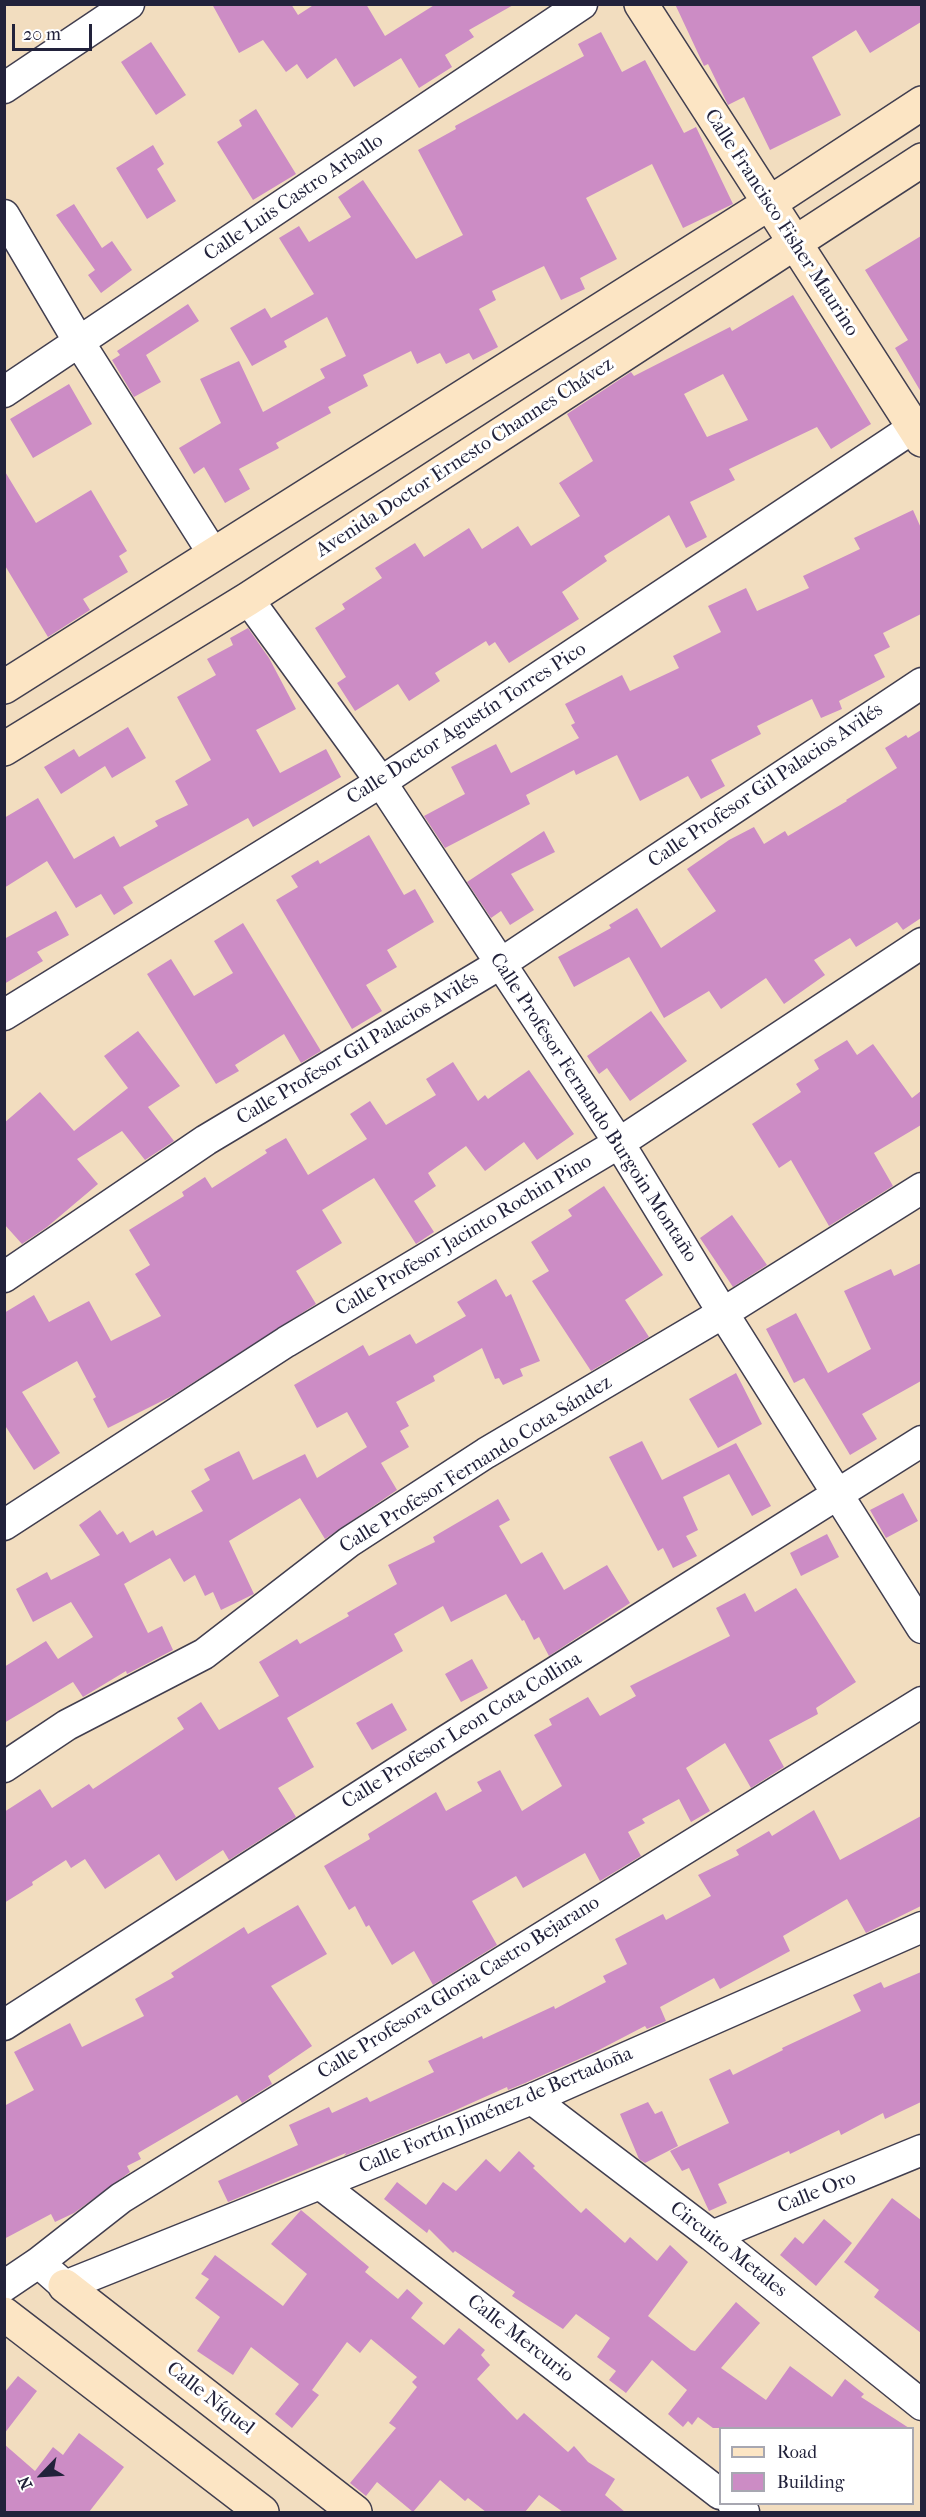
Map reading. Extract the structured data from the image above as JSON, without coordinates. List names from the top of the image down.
{
  "streets": {
    "street": [
      "Calle Luis Castro Arballo",
      "Calle Francisco Fisher Maurino",
      "Avenida Doctor Ernesto Channes Chávez",
      "Calle Doctor Agustín Torres Pico",
      "Calle Profesor Gil Palacios Avilés",
      "Calle Profesor Fernando Burgoin Montaño",
      "Calle Profesor Jacinto Rochin Pino",
      "Calle Profesor Fernando Cota Sández",
      "Calle Profesor Leon Cota Collina",
      "Calle Profesora Gloria Castro Bejarano",
      "Calle Fortín Jiménez de Bertadoña",
      "Calle Oro",
      "Circuito Metales",
      "Calle Mercurio",
      "Calle Níquel"
    ]
  },
  "crossings": [
    ["Calle Francisco Fisher Maurino", "Avenida Doctor Ernesto Channes Chávez"],
    ["Calle Francisco Fisher Maurino", "Calle Doctor Agustín Torres Pico"],
    ["Avenida Doctor Ernesto Channes Chávez", "Calle Profesor Fernando Burgoin Montaño"],
    ["Calle Doctor Agustín Torres Pico", "Calle Profesor Fernando Burgoin Montaño"],
    ["Calle Profesor Gil Palacios Avilés", "Calle Profesor Fernando Burgoin Montaño"],
    ["Calle Profesor Fernando Burgoin Montaño", "Calle Profesor Jacinto Rochin Pino"],
    ["Calle Profesor Fernando Burgoin Montaño", "Calle Profesor Fernando Cota Sández"],
    ["Calle Profesor Fernando Burgoin Montaño", "Calle Profesor Leon Cota Collina"],
    ["Calle Fortín Jiménez de Bertadoña", "Circuito Metales"],
    ["Calle Fortín Jiménez de Bertadoña", "Calle Mercurio"],
    ["Calle Fortín Jiménez de Bertadoña", "Calle Níquel"],
    ["Calle Oro", "Circuito Metales"]
  ],
  "legend": ["Road", "Building"],
  "scale_bar": "20 m",
  "north": "bottom left"
}
